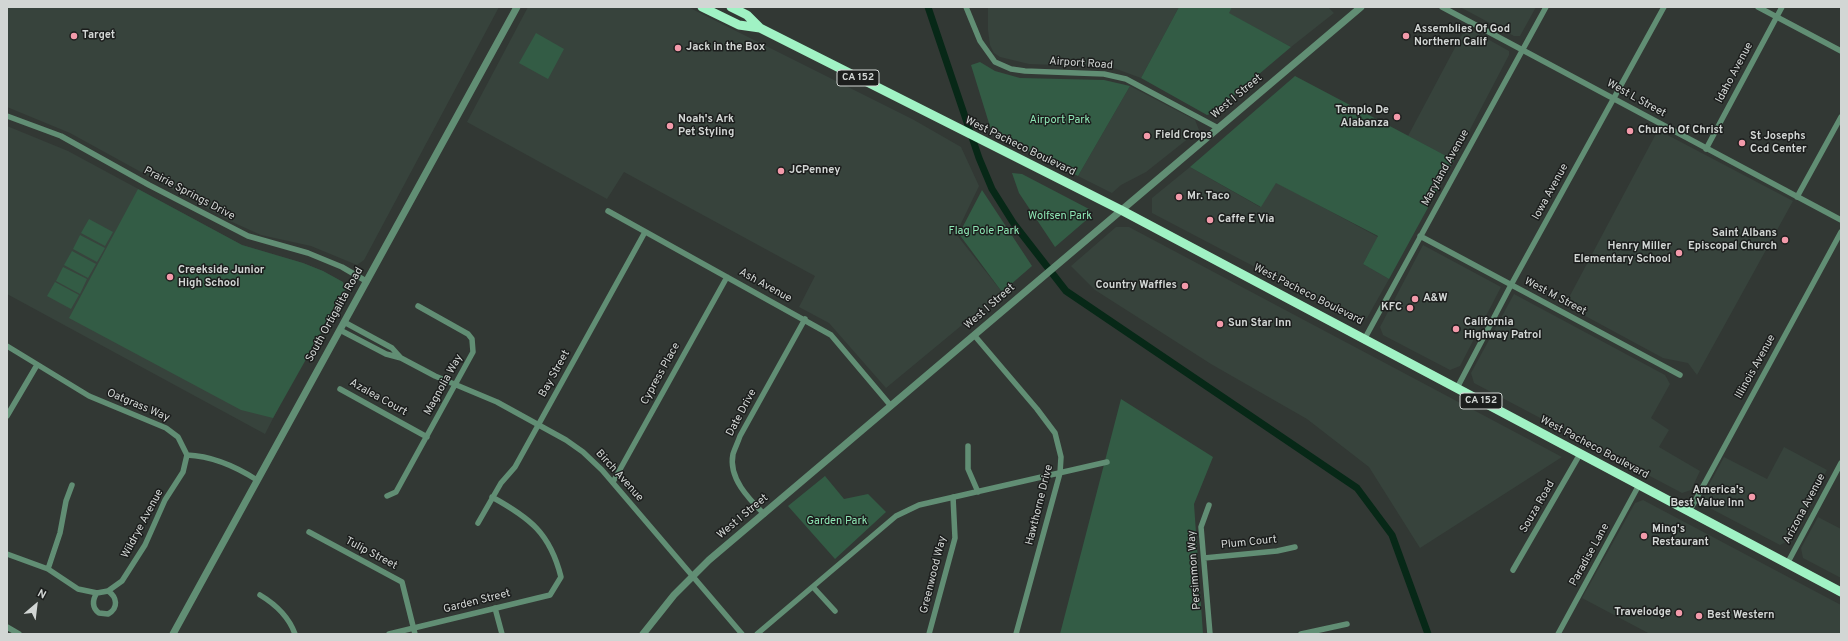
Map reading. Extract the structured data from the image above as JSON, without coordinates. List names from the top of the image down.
{
  "streets": {
    "highway": ["CA 152", "West Pacheco Boulevard"],
    "street": [
      "Airport Road",
      "Idaho Avenue",
      "West I Street",
      "West L Street",
      "Maryland Avenue",
      "Iowa Avenue",
      "Prairie Springs Drive",
      "Ash Avenue",
      "West M Street",
      "South Ortigalita Road",
      "Illinois Avenue",
      "Bay Street",
      "Cypress Place",
      "Magnolia Way",
      "Azalea Court",
      "Oatgrass Way",
      "Date Drive",
      "Birch Avenue",
      "Hawthorne Drive",
      "Souza Road",
      "Arizona Avenue",
      "Wildrye Avenue",
      "Plum Court",
      "Tulip Street",
      "Paradise Lane",
      "Persimmon Way",
      "Greenwood Way",
      "Garden Street"
    ]
  },
  "crossings": [
    ["Airport Road", "West I Street"],
    ["Idaho Avenue", "West L Street"],
    ["West I Street", "West Pacheco Boulevard"],
    ["West I Street", "Ash Avenue"],
    ["West I Street", "Date Drive"],
    ["West I Street", "Birch Avenue"],
    ["West I Street", "Hawthorne Drive"],
    ["West L Street", "Maryland Avenue"],
    ["West L Street", "Iowa Avenue"],
    ["West Pacheco Boulevard", "Maryland Avenue"],
    ["West Pacheco Boulevard", "Iowa Avenue"],
    ["West Pacheco Boulevard", "Illinois Avenue"],
    ["West Pacheco Boulevard", "Souza Road"],
    ["West Pacheco Boulevard", "Arizona Avenue"],
    ["West Pacheco Boulevard", "Paradise Lane"],
    ["Maryland Avenue", "West M Street"],
    ["Iowa Avenue", "West M Street"],
    ["Prairie Springs Drive", "South Ortigalita Road"],
    ["Ash Avenue", "Bay Street"],
    ["Ash Avenue", "Cypress Place"],
    ["Ash Avenue", "Date Drive"],
    ["South Ortigalita Road", "Birch Avenue"],
    ["Bay Street", "Birch Avenue"],
    ["Bay Street", "Garden Street"],
    ["Cypress Place", "Birch Avenue"],
    ["Magnolia Way", "Azalea Court"],
    ["Magnolia Way", "Birch Avenue"],
    ["Oatgrass Way", "Wildrye Avenue"],
    ["Plum Court", "Persimmon Way"],
    ["Tulip Street", "Garden Street"]
  ],
  "parks": [
    "Airport Park",
    "Wolfsen Park",
    "Flag Pole Park",
    "Garden Park"
  ],
  "places": [
    "Target",
    "Assemblies Of God Northern Calif",
    "Jack in the Box",
    "Templo De Alabanza",
    "Noah's Ark Pet Styling",
    "Church Of Christ",
    "Field Crops",
    "St Josephs Ccd Center",
    "JCPenney",
    "Mr. Taco",
    "Caffe E Via",
    "Saint Albans Episcopal Church",
    "Henry Miller Elementary School",
    "Creekside Junior High School",
    "Country Waffles",
    "A&W",
    "KFC",
    "Sun Star Inn",
    "California Highway Patrol",
    "America's Best Value Inn",
    "Ming's Restaurant",
    "Travelodge",
    "Best Western"
  ],
  "north": "top right"
}
